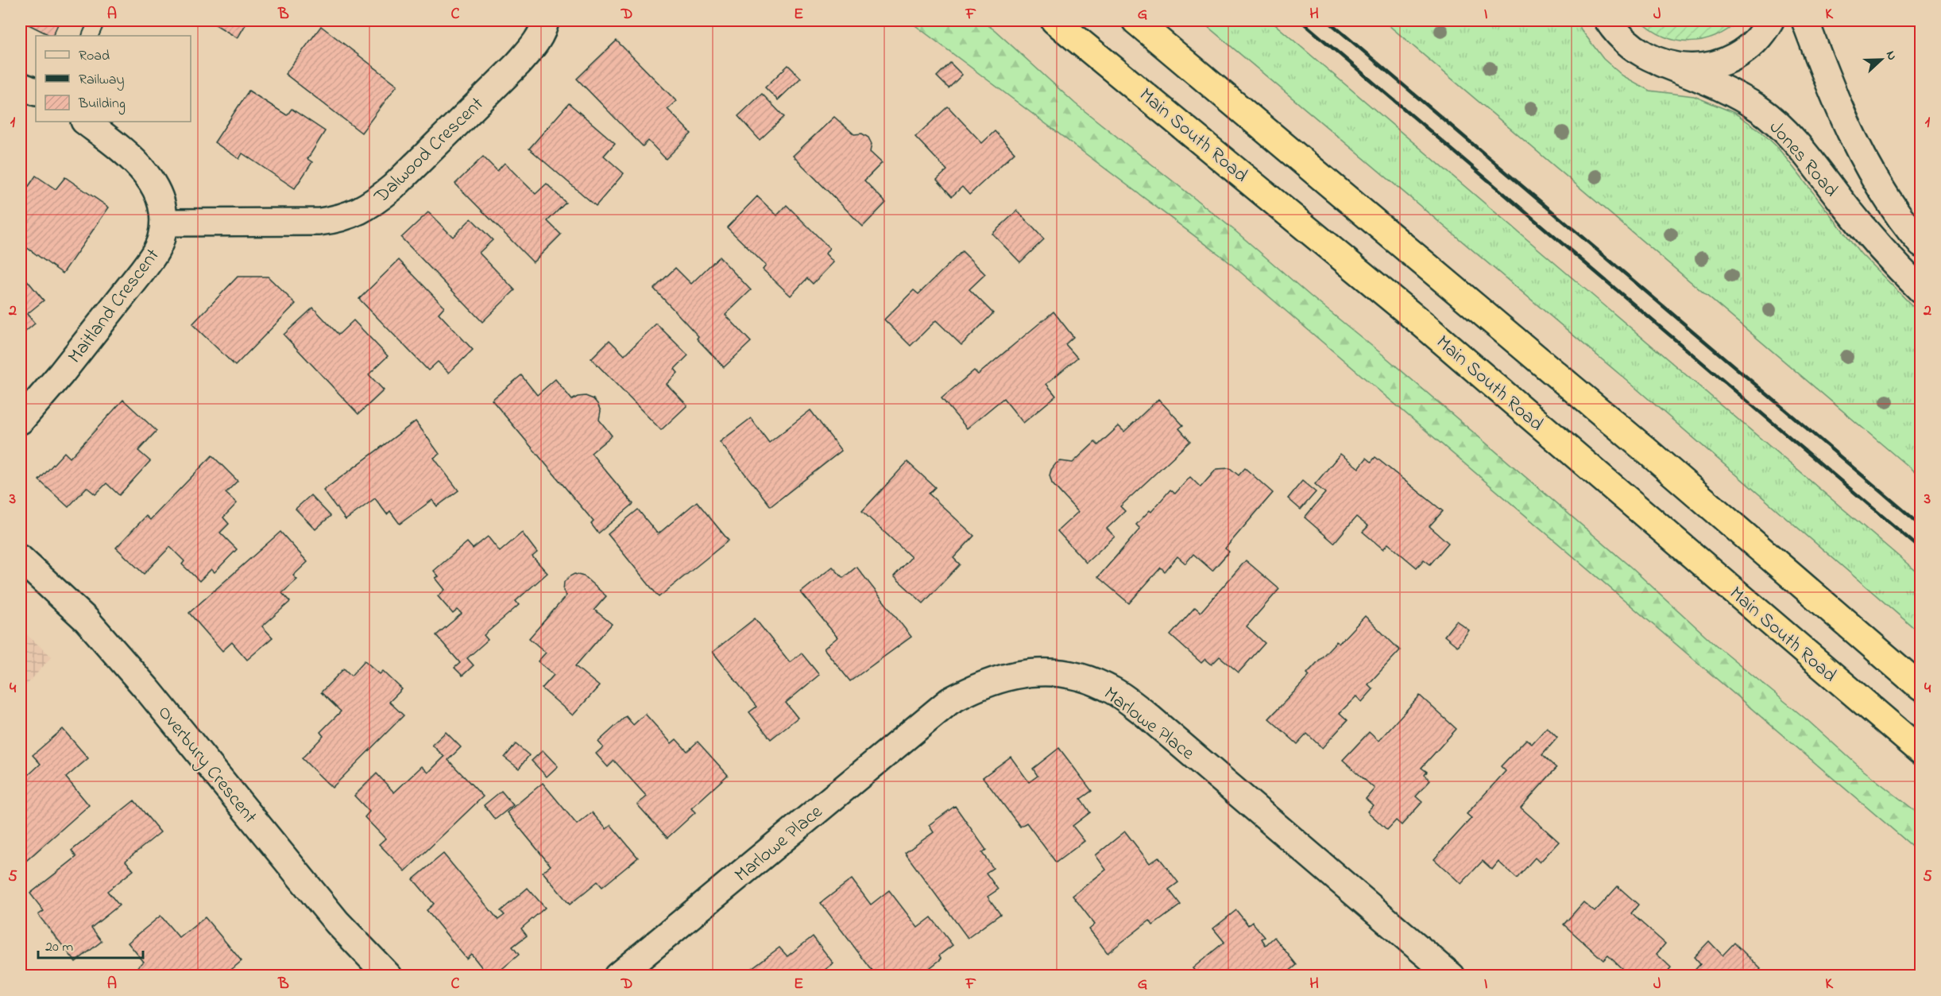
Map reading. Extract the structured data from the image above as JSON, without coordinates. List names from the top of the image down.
{
  "streets": {
    "highway": ["Main South Road"],
    "street": [
      "Dalwood Crescent",
      "Jones Road",
      "Maitland Crescent",
      "Marlowe Place",
      "Overbury Crescent"
    ]
  },
  "crossings": [
    ["Dalwood Crescent", "Maitland Crescent"]
  ],
  "legend": ["Road", "Railway", "Building"],
  "scale_bar": "20 m",
  "north": "right",
  "grid": {
    "columns": [
      "A",
      "B",
      "C",
      "D",
      "E",
      "F",
      "G",
      "H",
      "I",
      "J",
      "K"
    ],
    "rows": [
      "1",
      "2",
      "3",
      "4",
      "5"
    ]
  }
}
